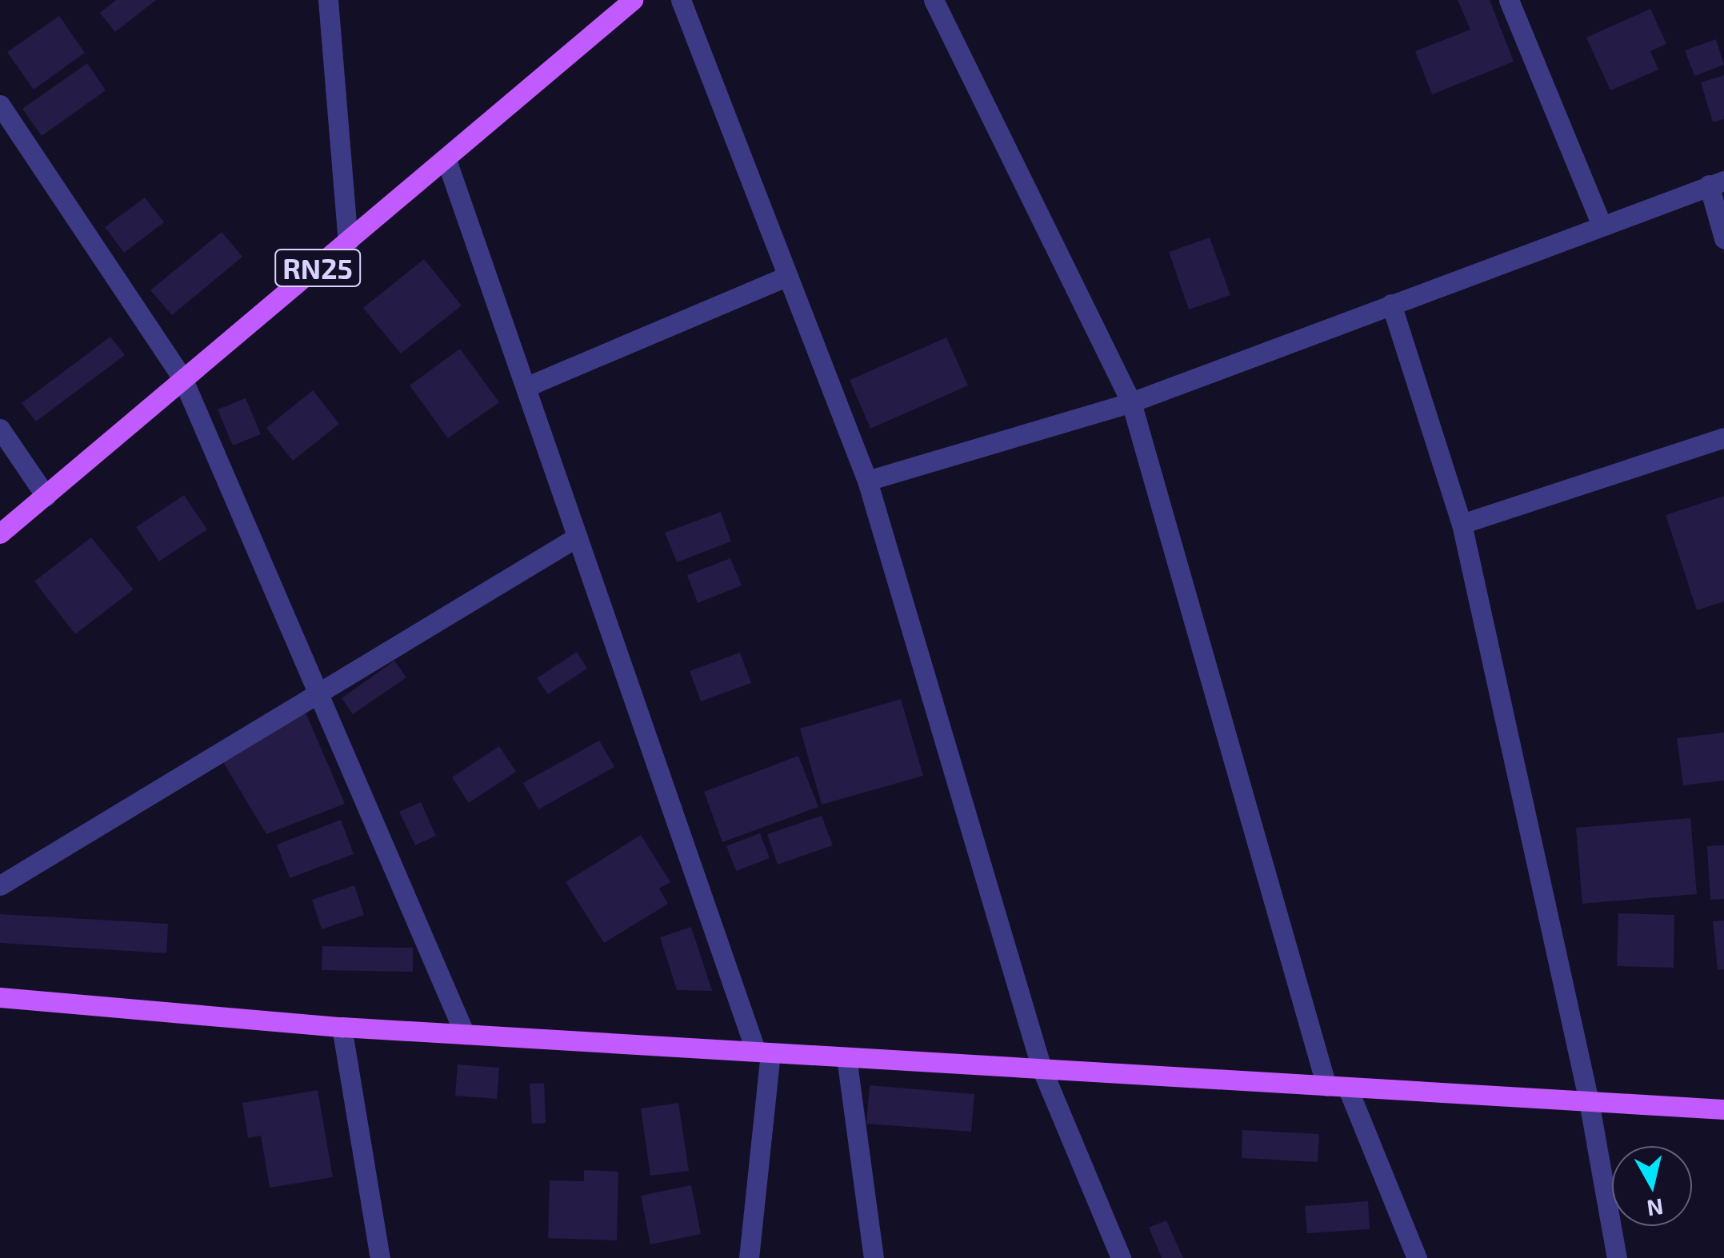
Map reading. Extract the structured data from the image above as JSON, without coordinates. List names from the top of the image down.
{
  "streets": {
    "main road": ["RN25"]
  },
  "north": "bottom"
}
